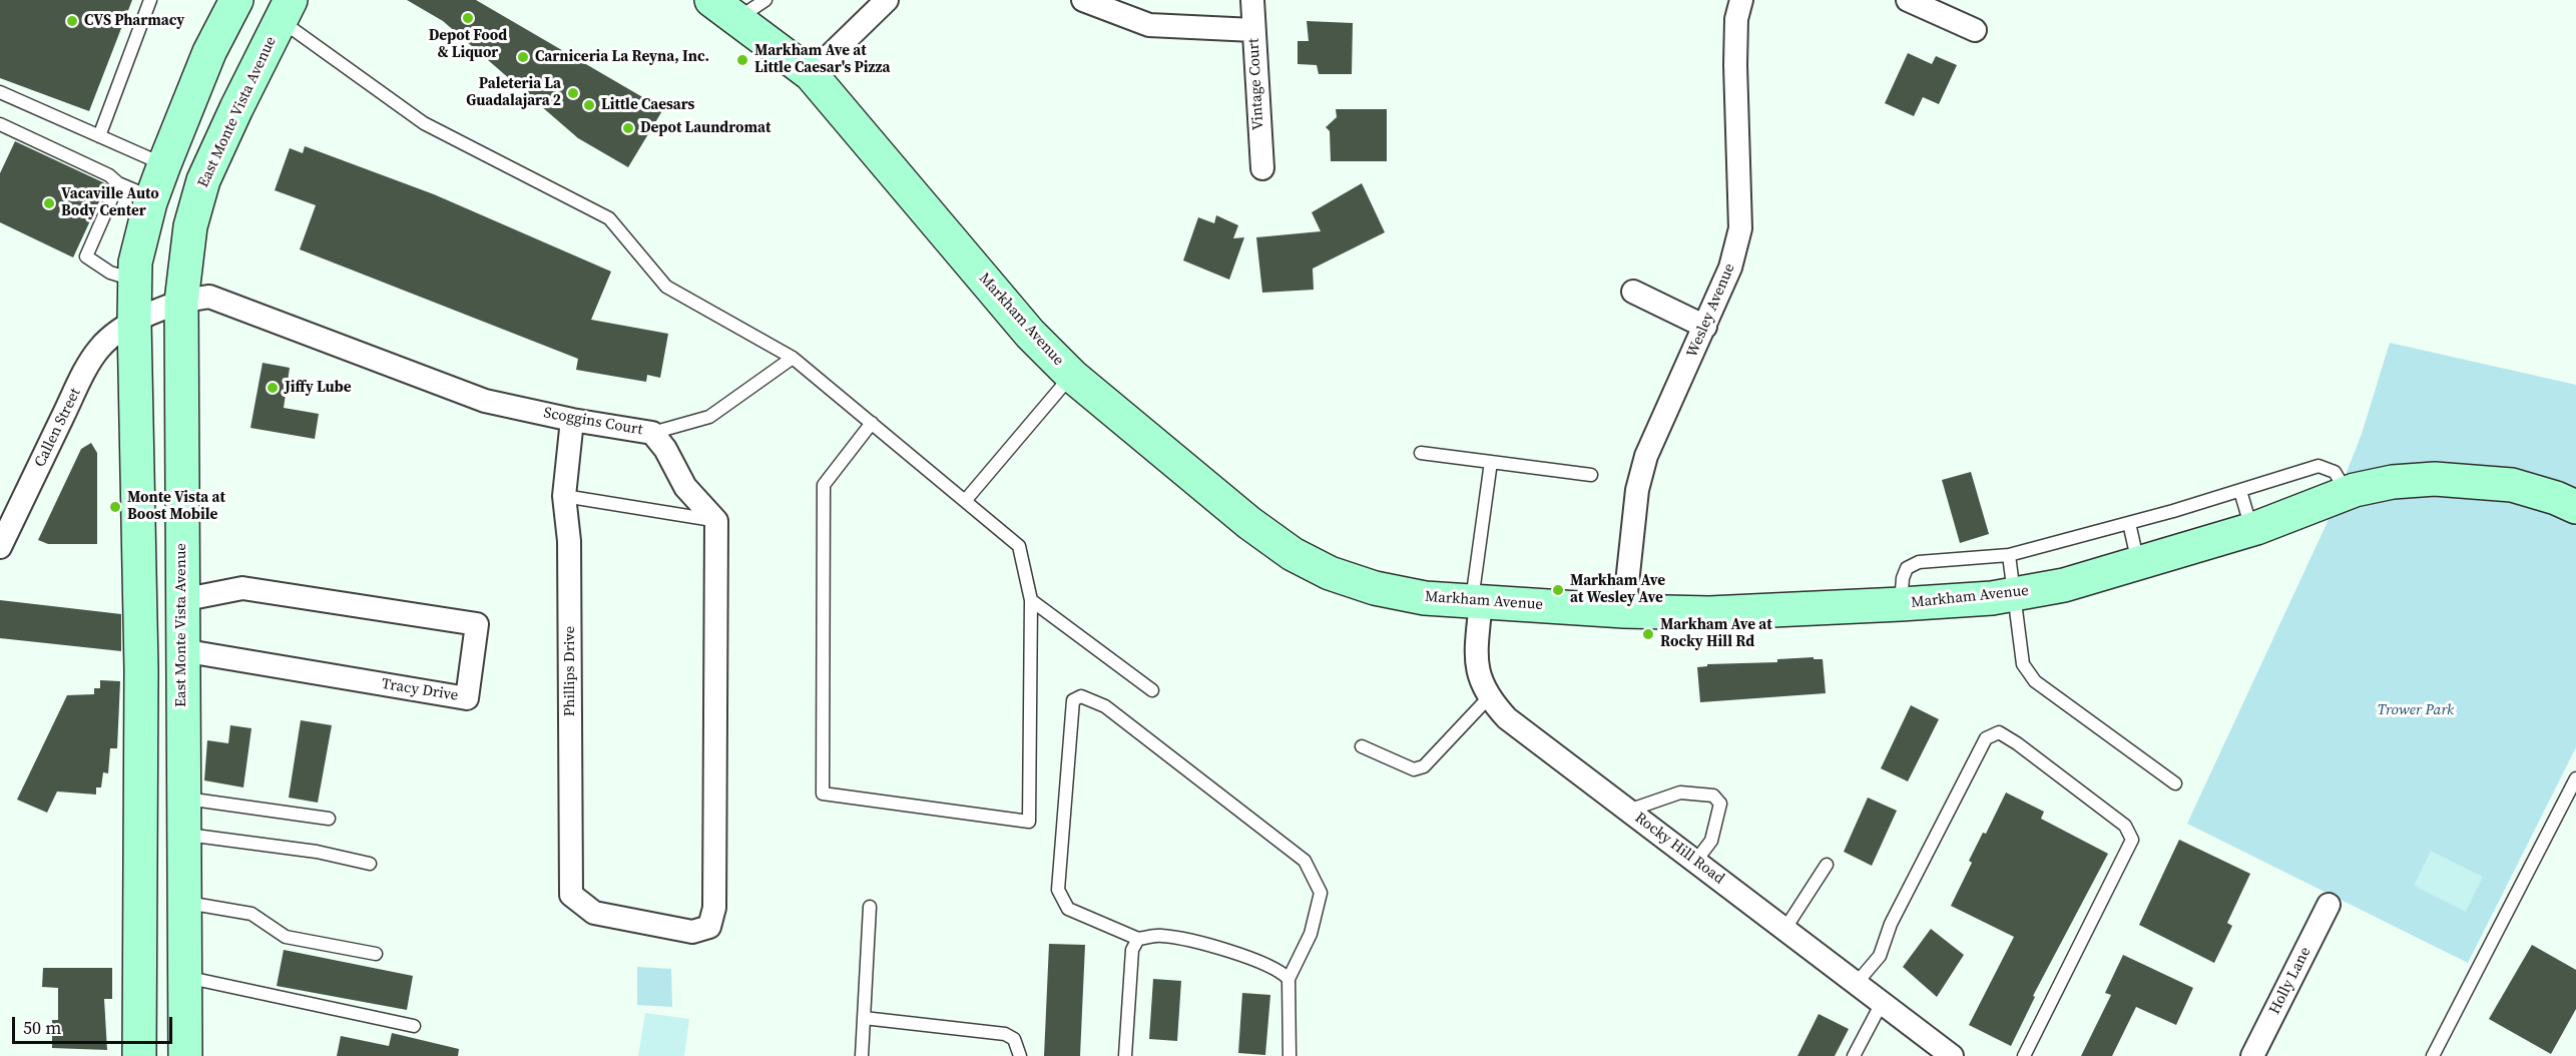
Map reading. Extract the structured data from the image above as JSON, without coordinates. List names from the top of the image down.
{
  "streets": {
    "main road": ["East Monte Vista Avenue", "Markham Avenue"],
    "street": [
      "Vintage Court",
      "Wesley Avenue",
      "Scoggins Court",
      "Callen Street",
      "Phillips Drive",
      "Tracy Drive",
      "Rocky Hill Road",
      "Holly Lane"
    ]
  },
  "crossings": [
    ["East Monte Vista Avenue", "Scoggins Court"],
    ["East Monte Vista Avenue", "Tracy Drive"],
    ["Wesley Avenue", "Markham Avenue"],
    ["Markham Avenue", "Rocky Hill Road"],
    ["Scoggins Court", "Callen Street"],
    ["Scoggins Court", "Phillips Drive"]
  ],
  "parks": ["Trower Park"],
  "places": [
    "Depot Food & Liquor",
    "CVS Pharmacy",
    "Carniceria La Reyna, Inc.",
    "Markham Ave at Little Caesar's Pizza",
    "Paleteria La Guadalajara 2",
    "Little Caesars",
    "Depot Laundromat",
    "Vacaville Auto Body Center",
    "Jiffy Lube",
    "Monte Vista at Boost Mobile",
    "Markham Ave at Wesley Ave",
    "Markham Ave at Rocky Hill Rd"
  ],
  "scale_bar": "50 m"
}
